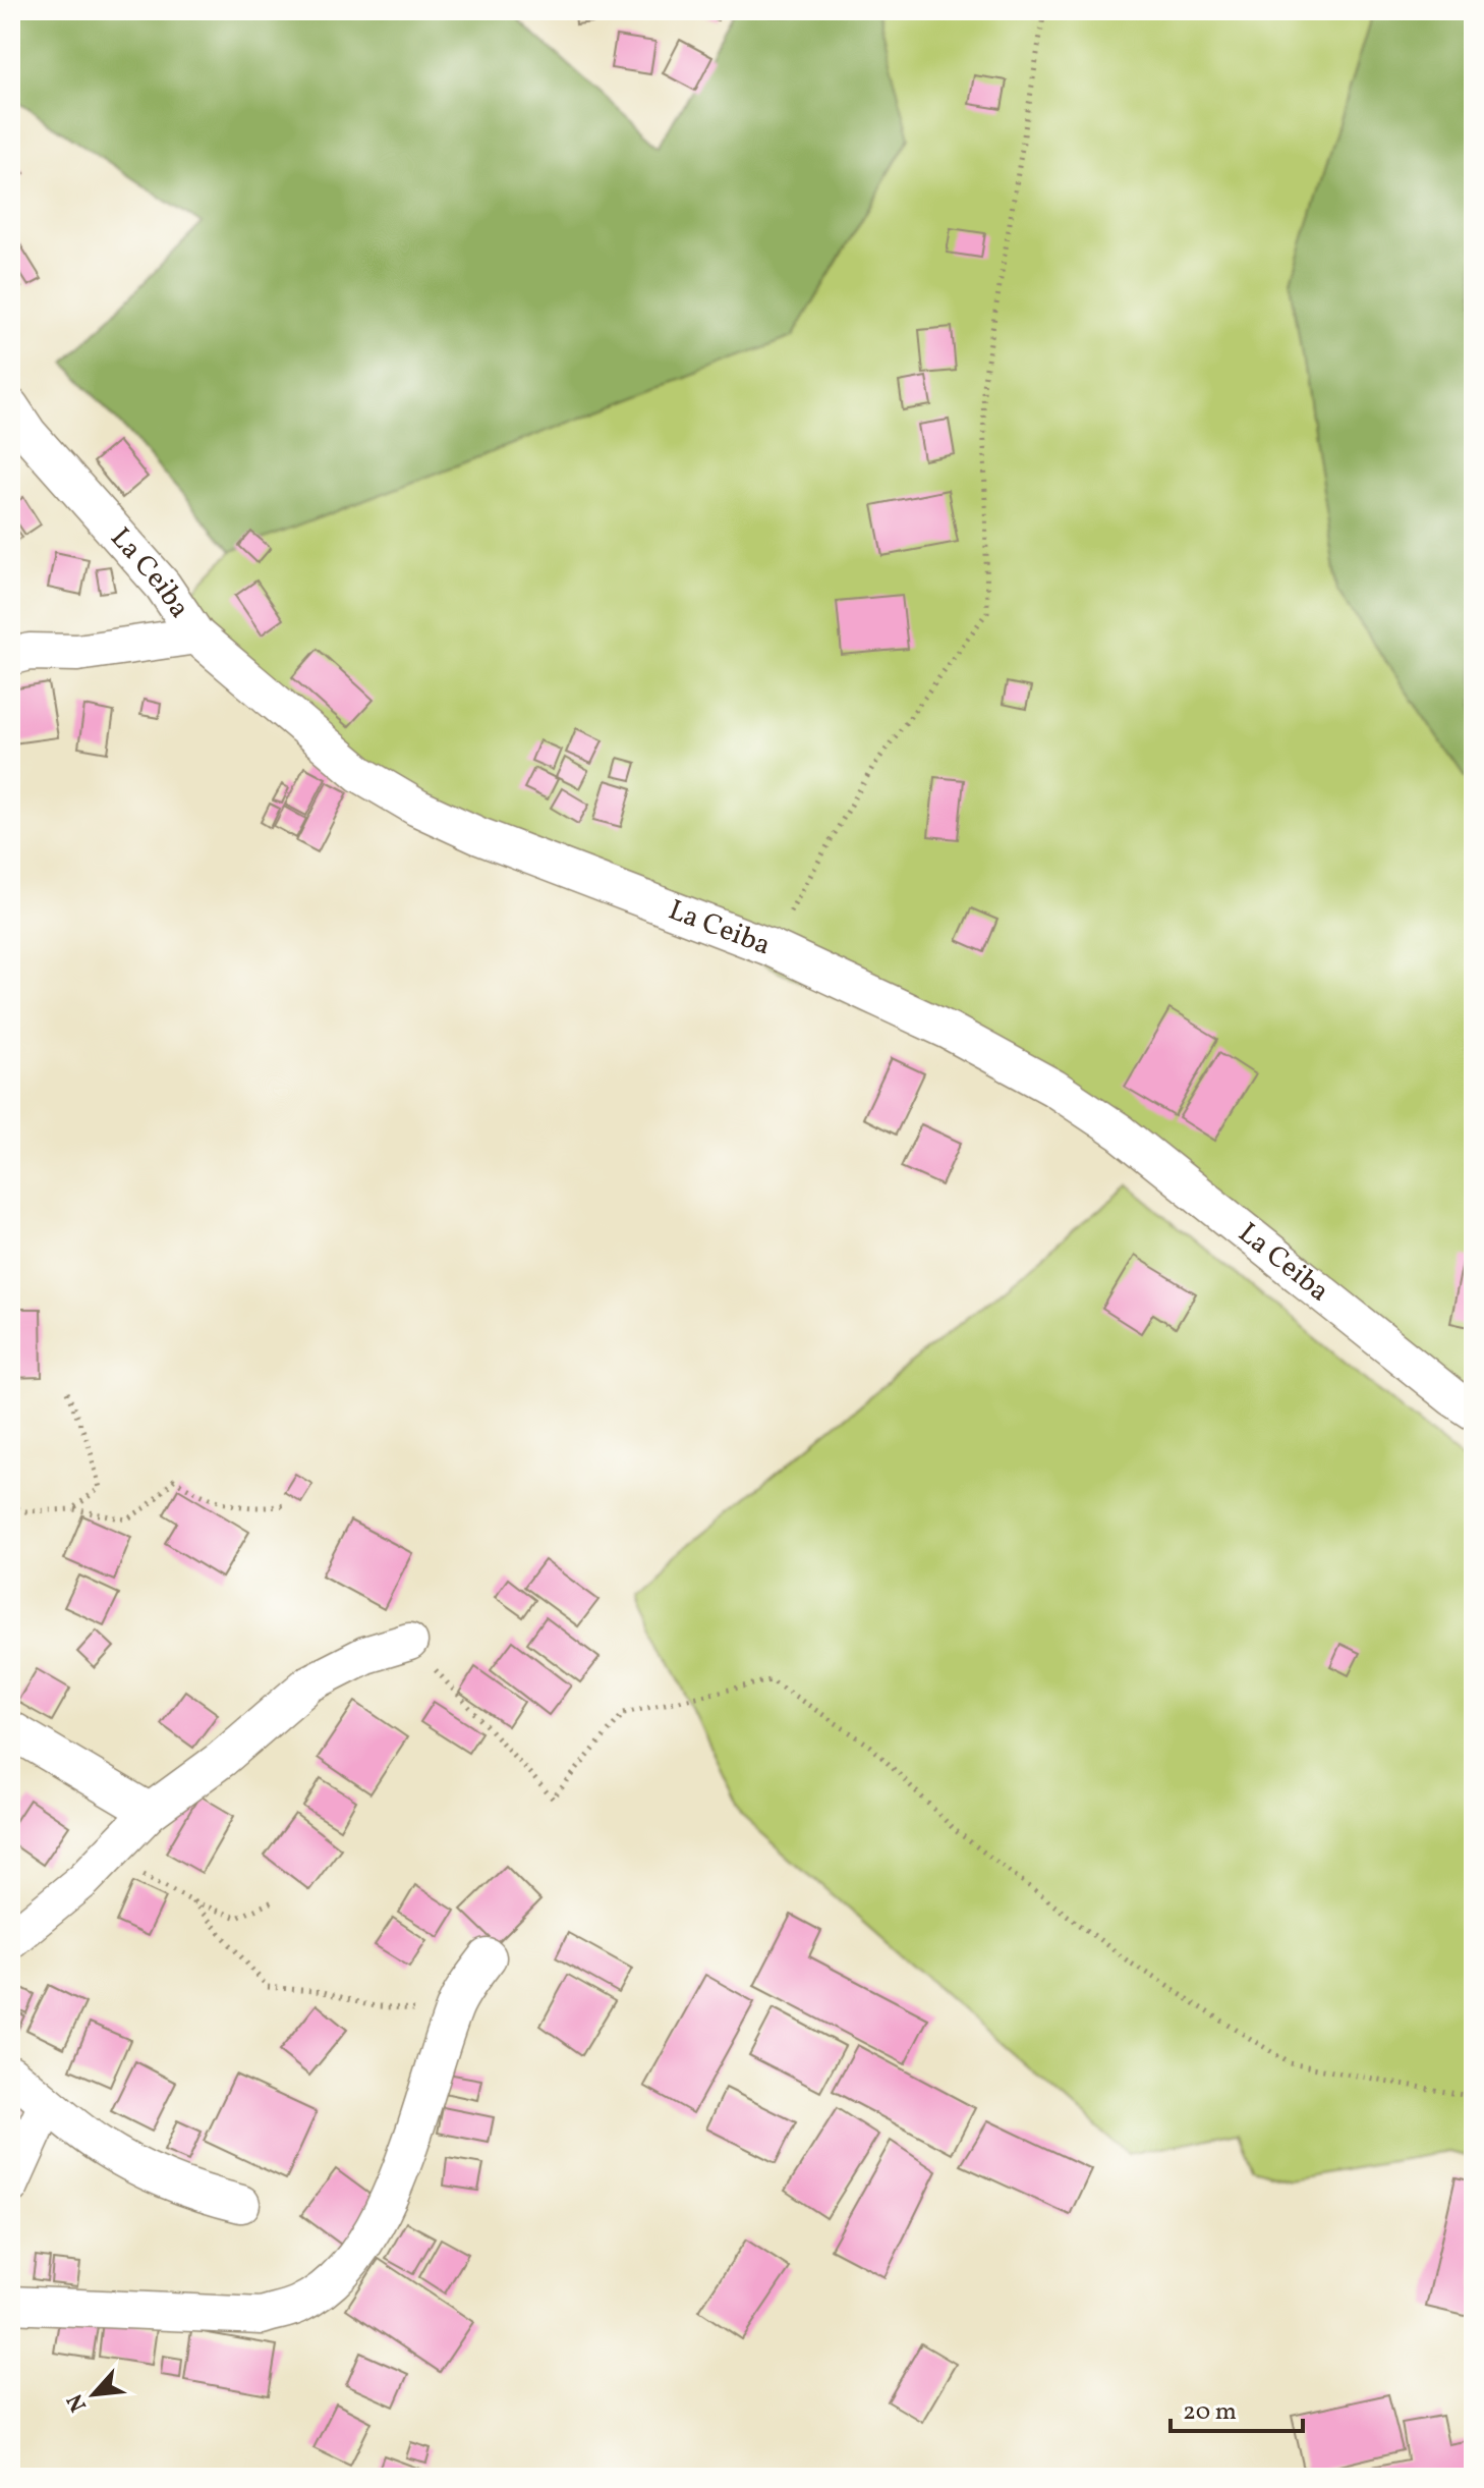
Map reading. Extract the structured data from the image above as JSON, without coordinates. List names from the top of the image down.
{
  "streets": {
    "street": ["La Ceiba"]
  },
  "scale_bar": "20 m",
  "north": "bottom left"
}
